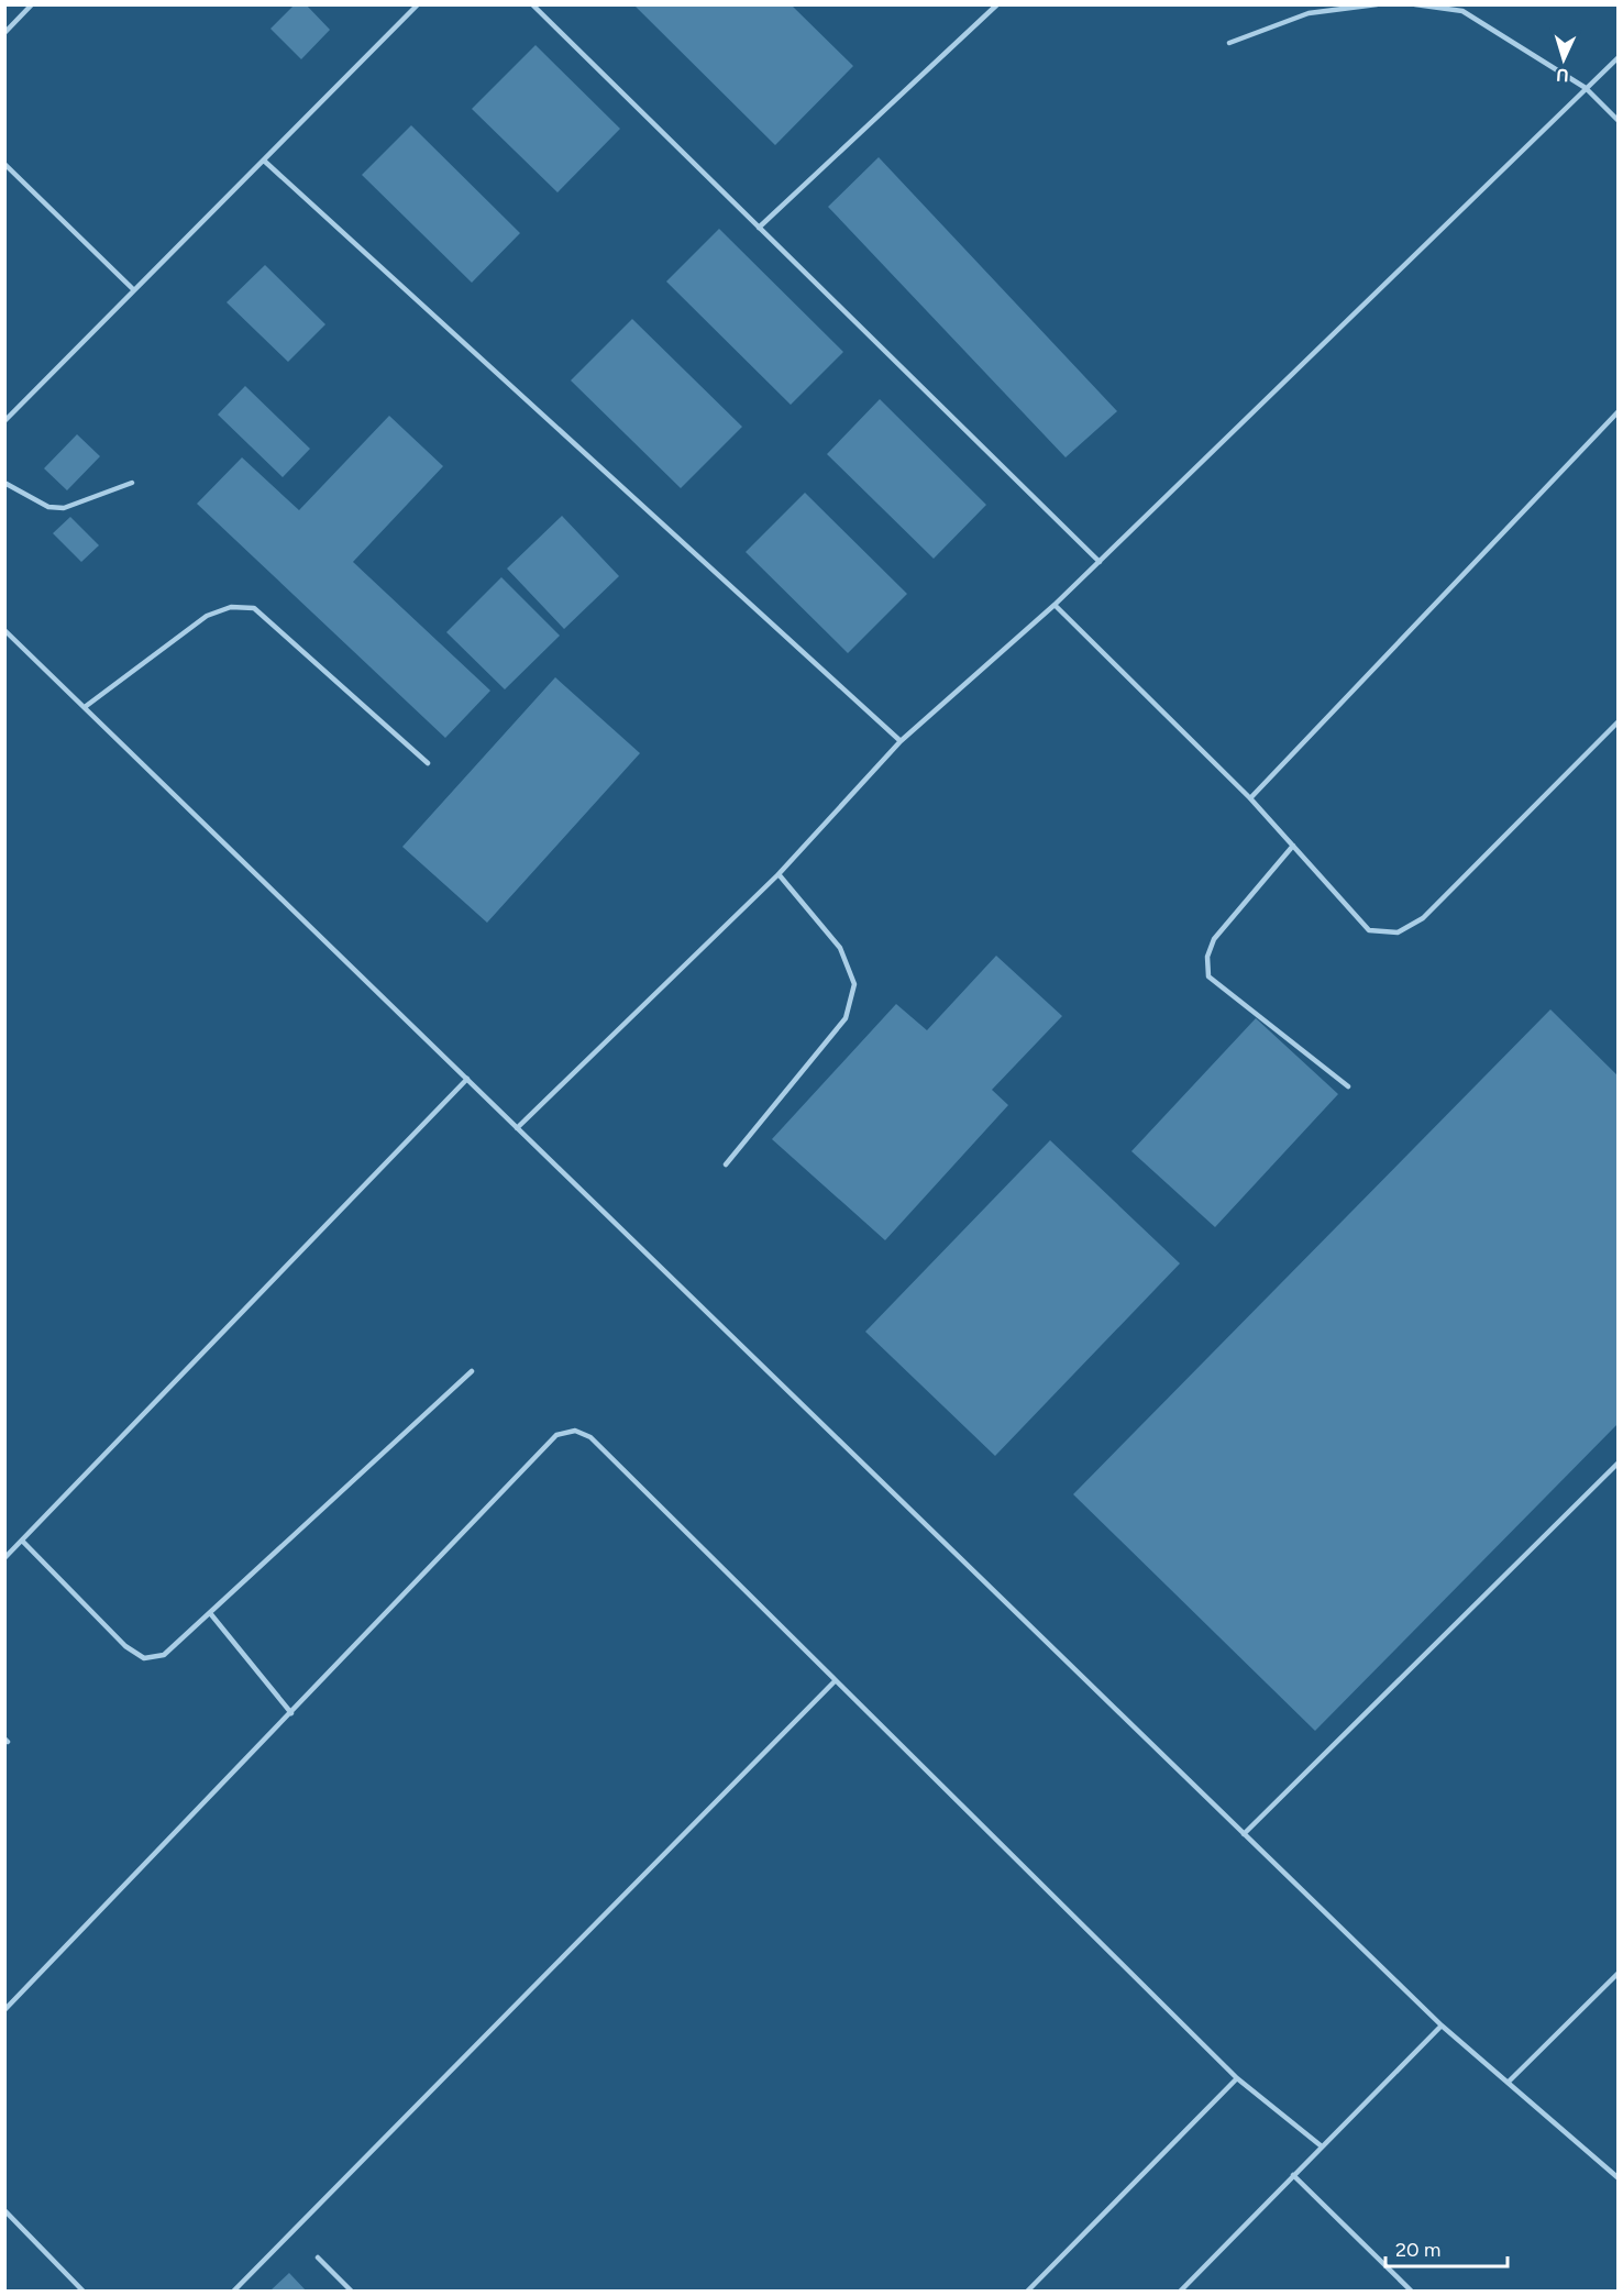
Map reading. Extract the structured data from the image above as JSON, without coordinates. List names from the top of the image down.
{
  "scale_bar": "20 m",
  "north": "bottom"
}
